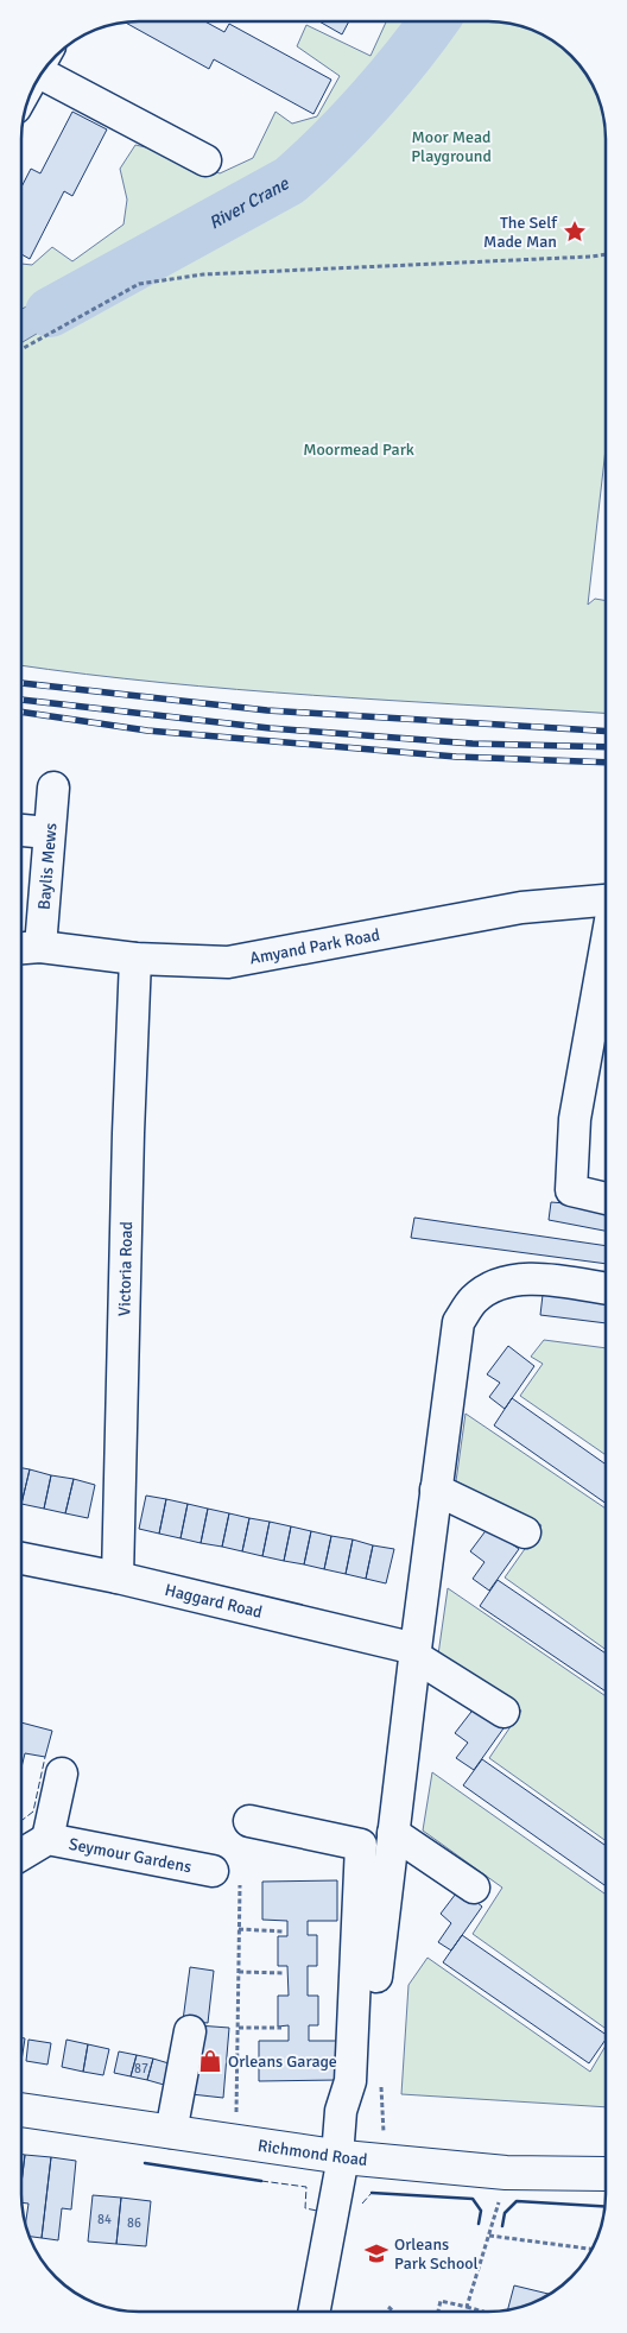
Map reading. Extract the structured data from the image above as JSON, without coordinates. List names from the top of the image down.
{
  "streets": {
    "main road": ["Richmond Road"],
    "street": [
      "Baylis Mews",
      "Amyand Park Road",
      "Victoria Road",
      "Haggard Road",
      "Seymour Gardens"
    ]
  },
  "crossings": [
    ["Baylis Mews", "Amyand Park Road"],
    ["Amyand Park Road", "Victoria Road"],
    ["Victoria Road", "Haggard Road"]
  ],
  "water": ["River Crane"],
  "parks": ["Moor Mead Playground", "Moormead Park"],
  "places": {
    "place": ["The Self Made Man"],
    "shop": ["Orleans Garage"],
    "school or university": ["Orleans Park School"]
  },
  "house_numbers": ["87", "84", "86"]
}
